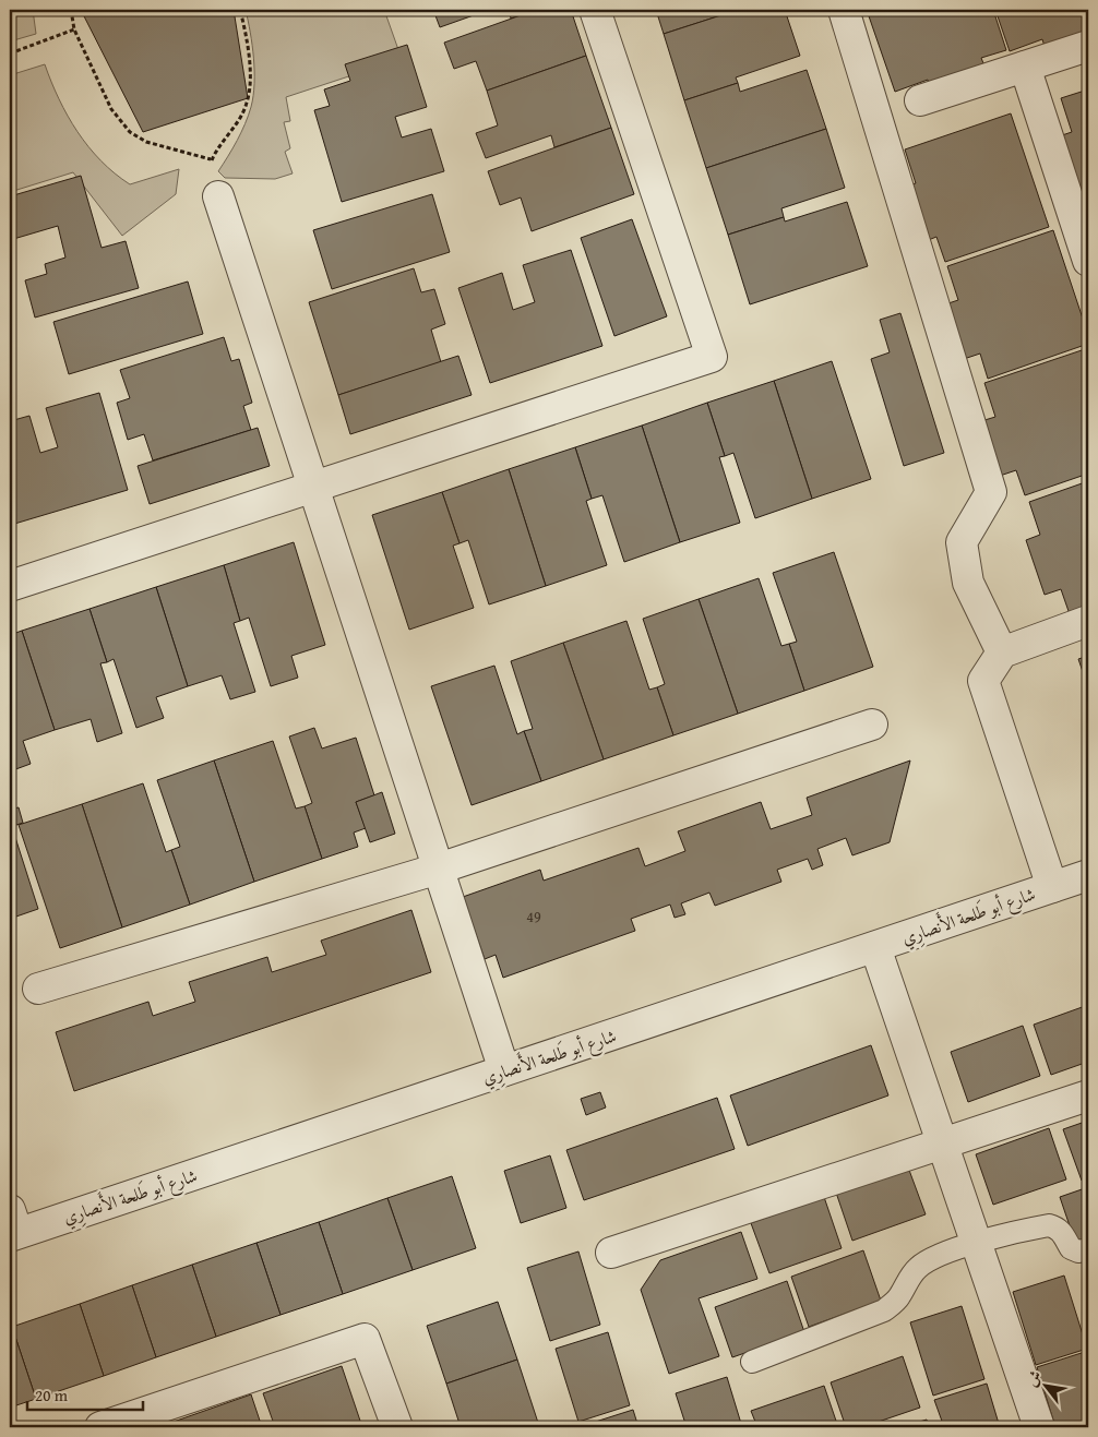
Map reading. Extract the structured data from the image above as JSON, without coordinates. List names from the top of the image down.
{
  "streets": {
    "street": ["شارع أبو طَلحة الأَنصارِي"]
  },
  "house_numbers": ["49"],
  "scale_bar": "20 m",
  "north": "top left"
}
